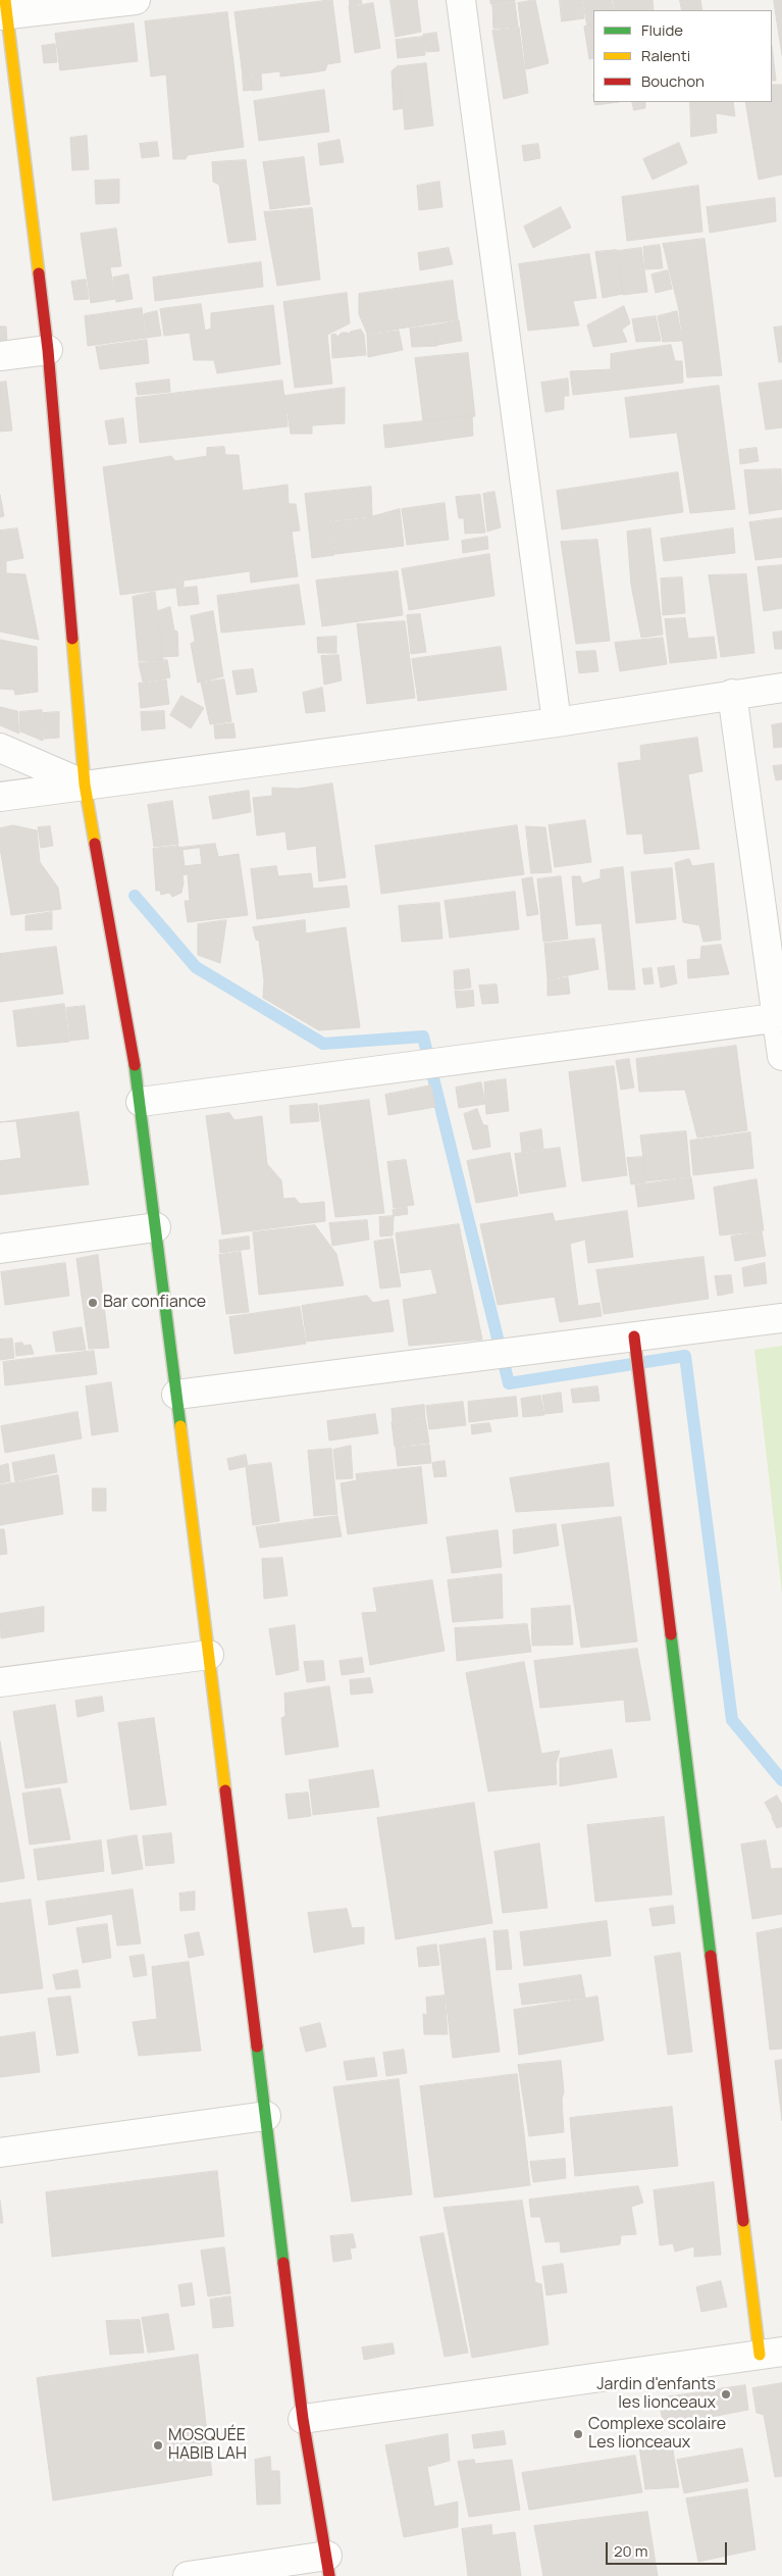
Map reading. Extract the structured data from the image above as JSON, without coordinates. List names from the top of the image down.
{
  "places": [
    "Bar confiance",
    "Jardin d'enfants les lionceaux",
    "Complexe scolaire Les lionceaux",
    "MOSQUÉE HABIB LAH"
  ],
  "legend": ["Fluide", "Ralenti", "Bouchon"],
  "scale_bar": "20 m"
}
